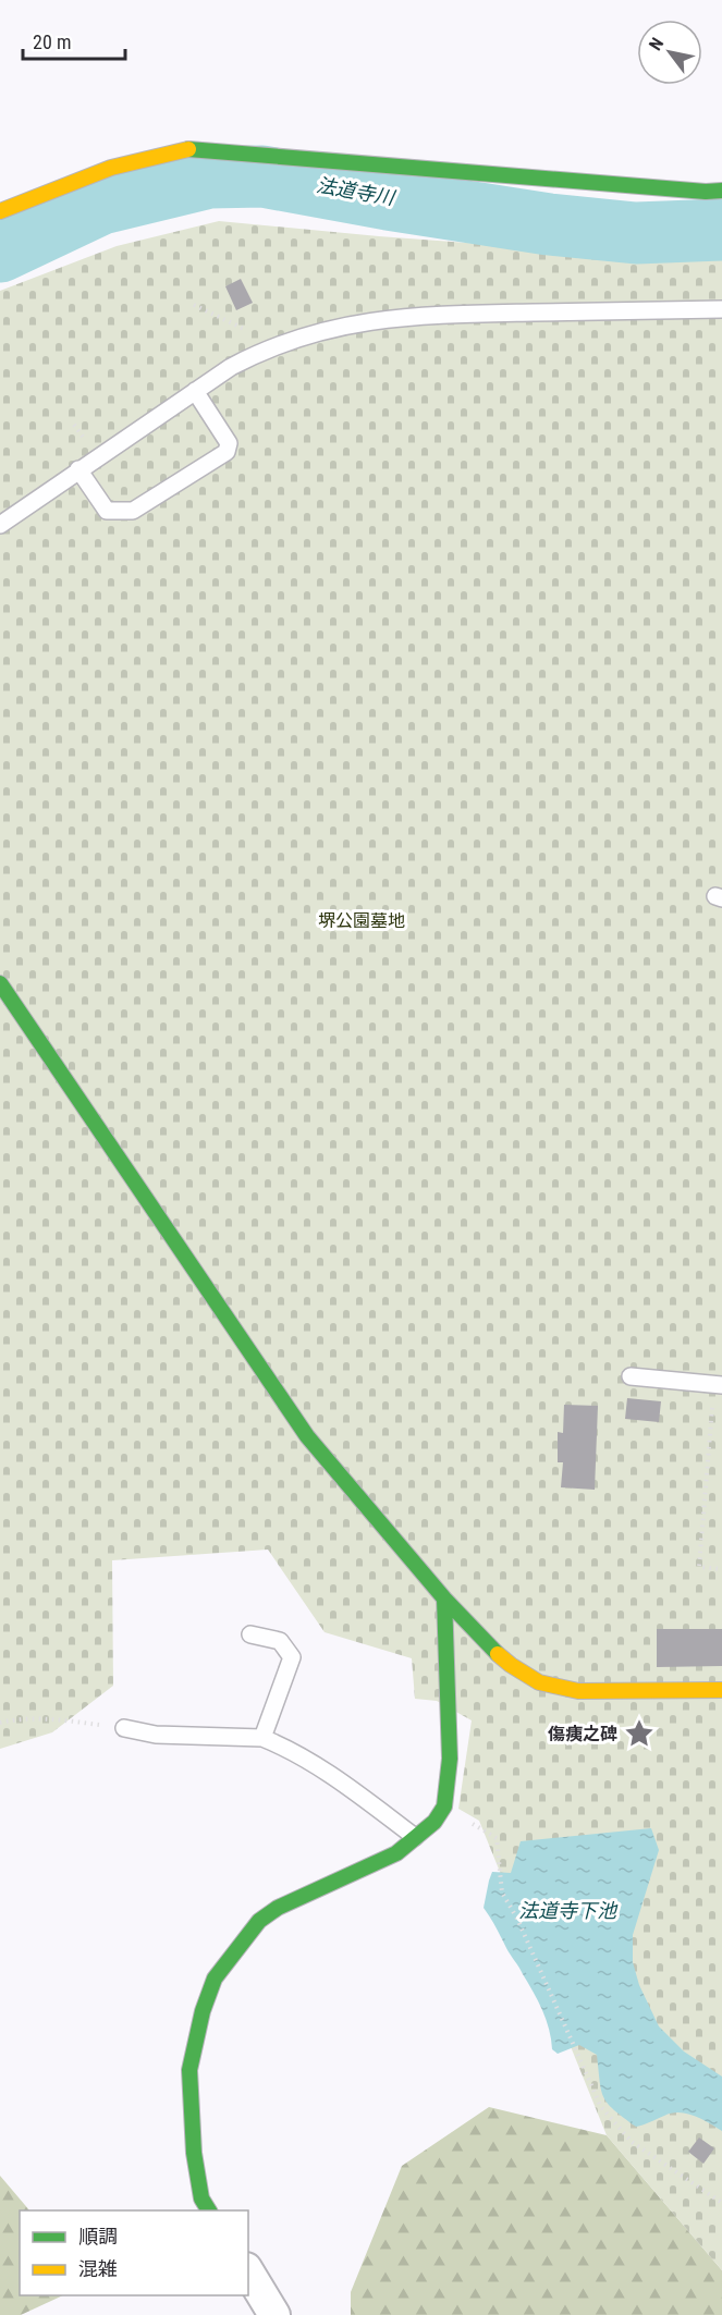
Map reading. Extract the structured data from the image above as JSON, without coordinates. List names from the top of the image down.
{
  "water": ["法道寺川", "法道寺下池"],
  "parks": ["堺公園墓地"],
  "places": {
    "place": ["傷痍之碑"]
  },
  "legend": ["順調", "混雑"],
  "scale_bar": "20 m",
  "north": "top left"
}
